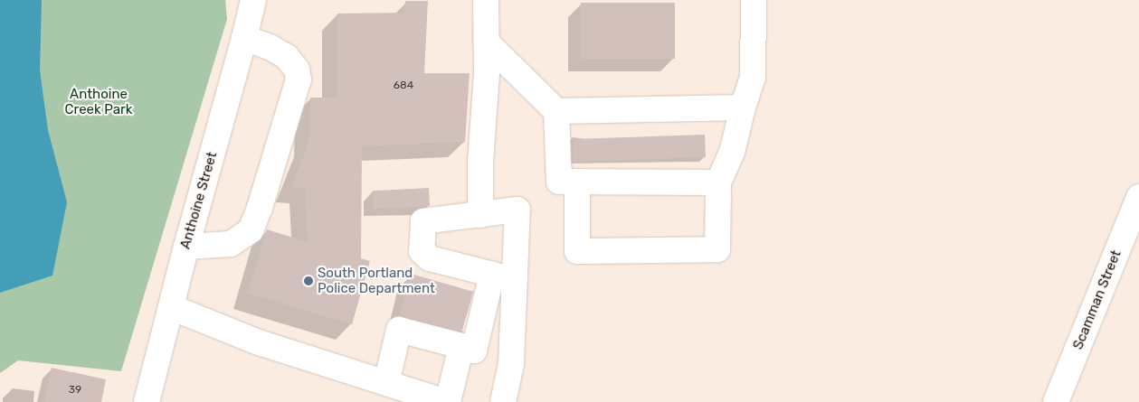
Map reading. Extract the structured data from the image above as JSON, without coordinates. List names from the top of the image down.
{
  "streets": {
    "street": ["Anthoine Street", "Scamman Street"]
  },
  "parks": ["Anthoine Creek Park"],
  "places": ["South Portland Police Department"],
  "house_numbers": ["684", "39"]
}
